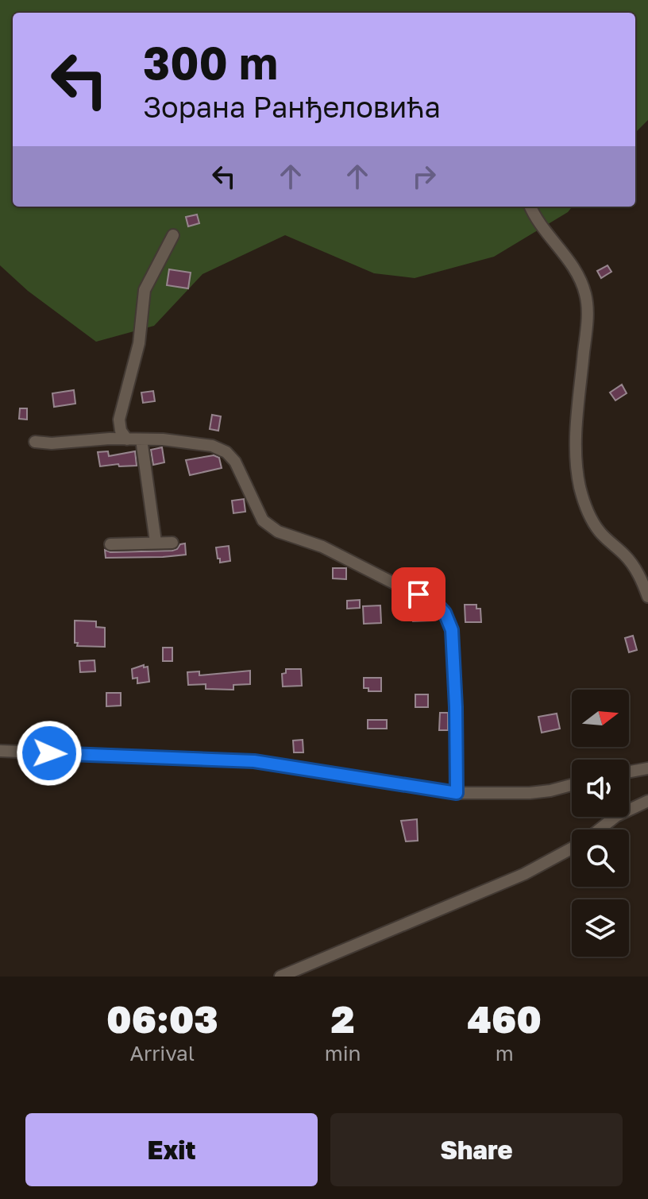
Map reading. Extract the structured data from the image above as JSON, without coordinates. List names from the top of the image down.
{
  "north": "right",
  "page": {
    "turn": ["300 m", "Зорана Ранђеловића"],
    "eta": [
      "06:03",
      "Arrival",
      "2",
      "min",
      "460",
      "m"
    ],
    "buttons": ["Exit", "Share"]
  }
}
